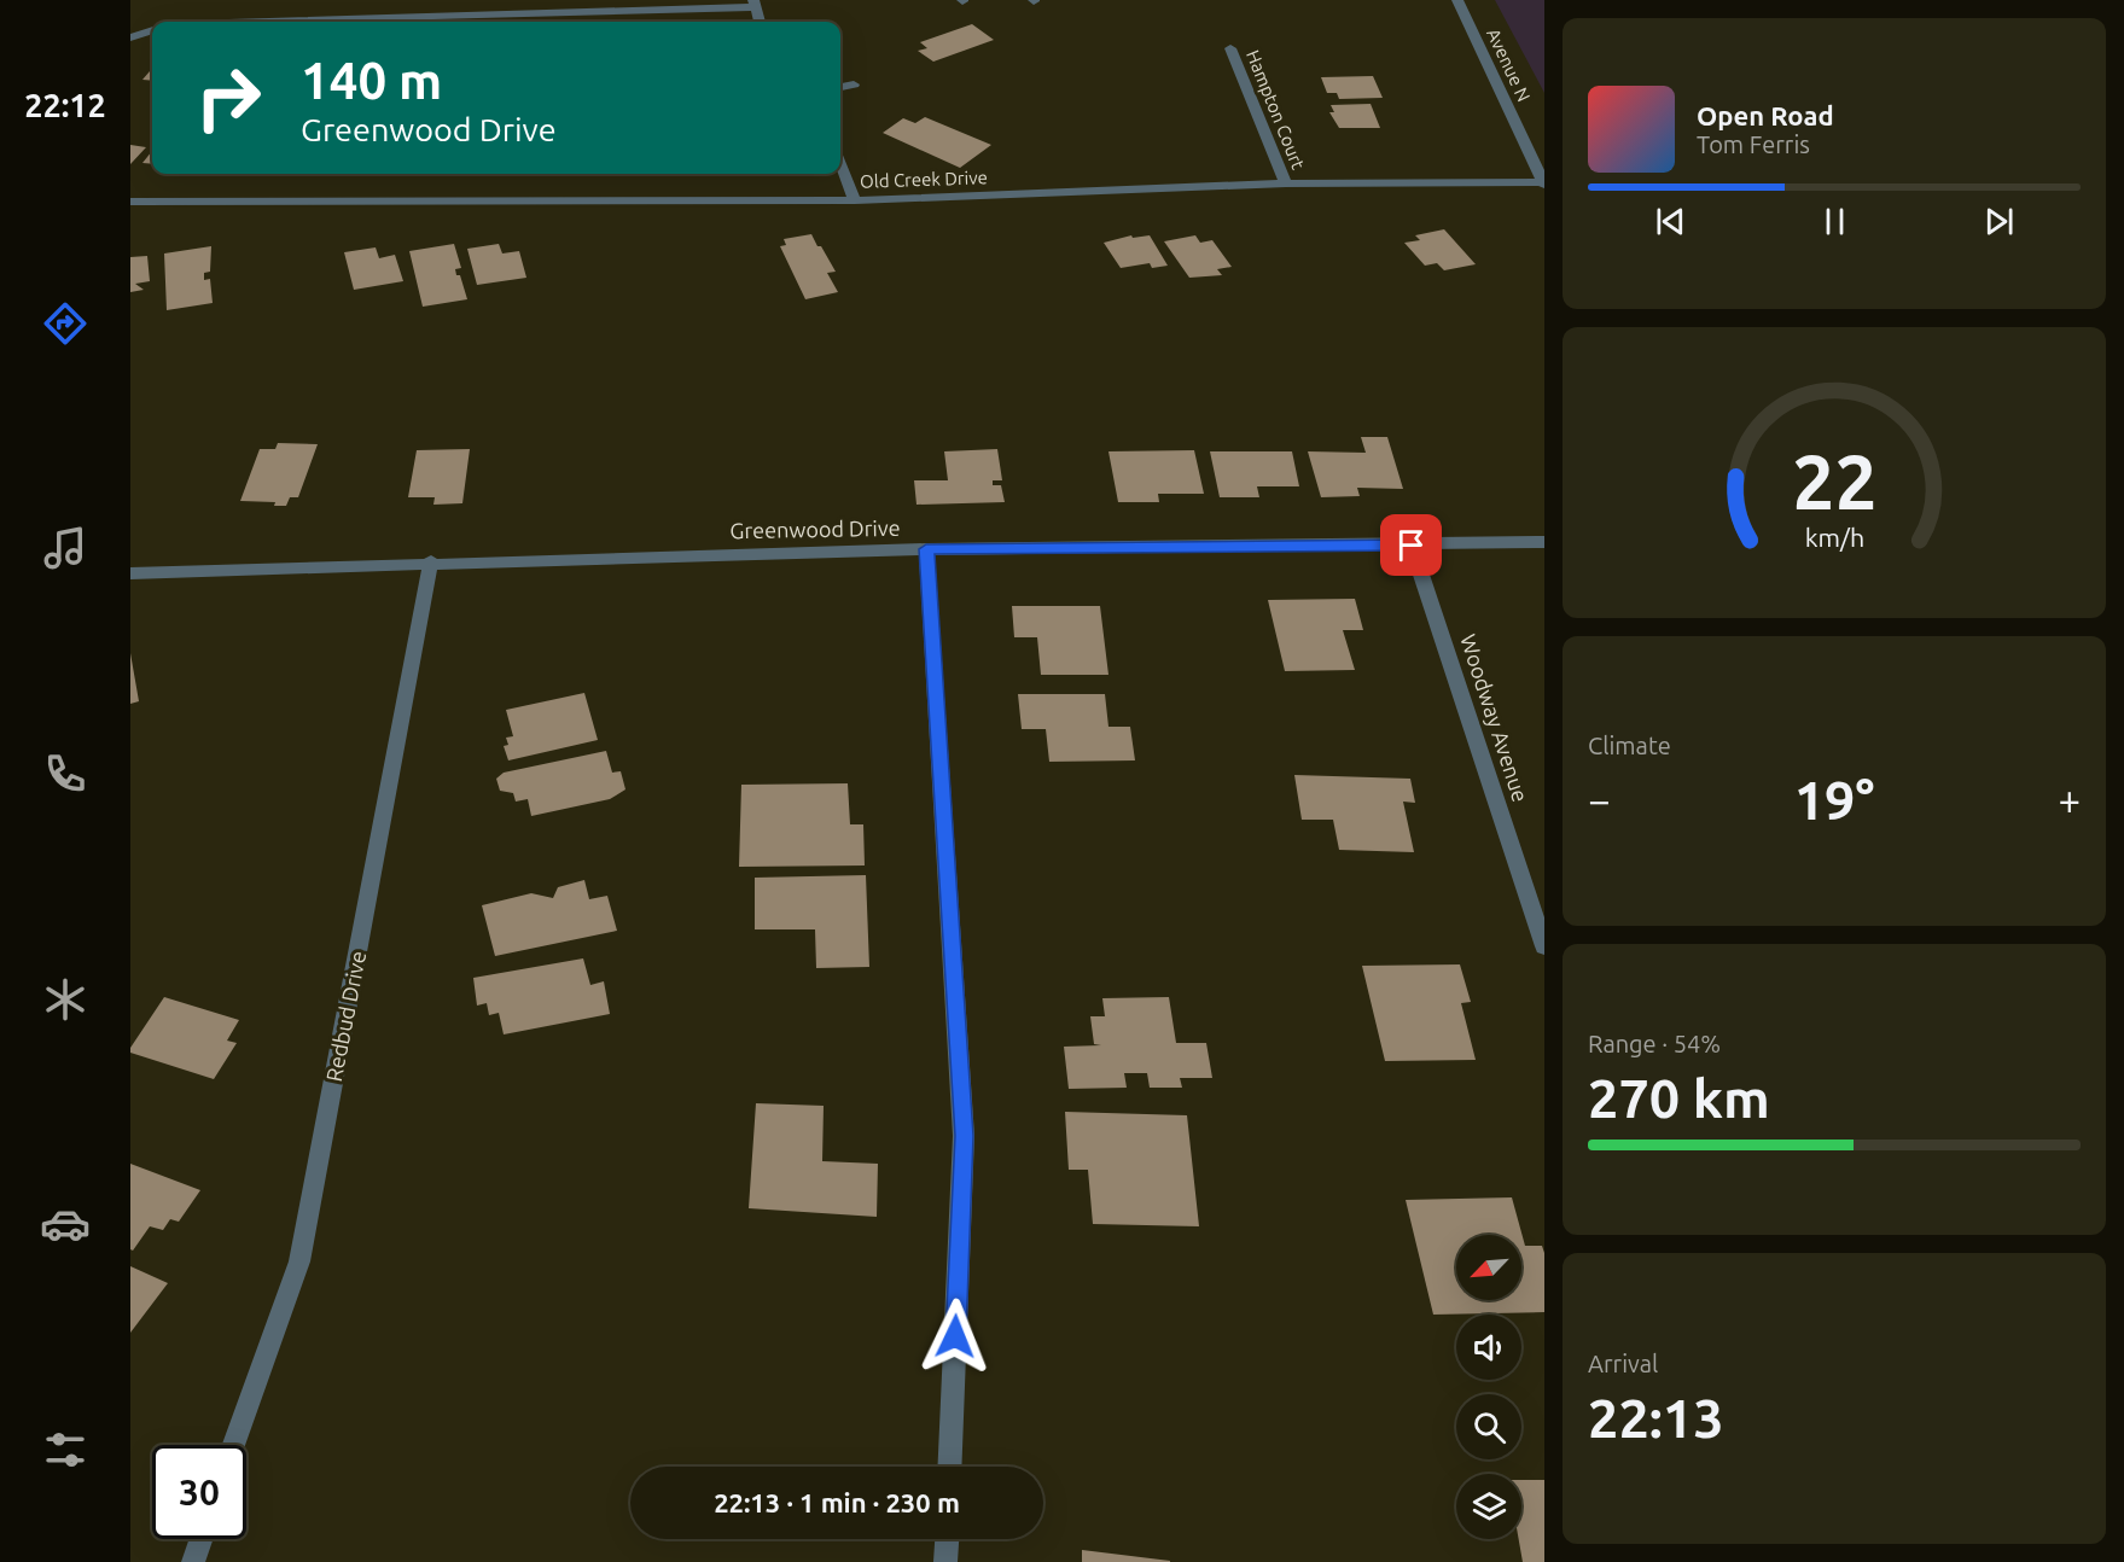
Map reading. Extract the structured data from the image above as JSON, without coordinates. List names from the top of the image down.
{
  "streets": {
    "street": [
      "Avenue N",
      "Hampton Court",
      "Old Creek Drive",
      "Greenwood Drive",
      "Woodway Avenue",
      "Redbud Drive"
    ]
  },
  "crossings": [
    ["Avenue N", "Old Creek Drive"],
    ["Hampton Court", "Old Creek Drive"],
    ["Greenwood Drive", "Woodway Avenue"],
    ["Greenwood Drive", "Redbud Drive"]
  ],
  "north": "bottom left",
  "page": {
    "tabs": "22:12",
    "turn": ["140 m", "Greenwood Drive"],
    "song": ["Open Road", "Tom Ferris"],
    "tile": [
      "Climate",
      ["Range · 54%", "270 km"],
      ["Arrival", "22:13"]
    ],
    "heat": ["−", "19°", "+"],
    "limit": "30",
    "trip": "22:13 · 1 min · 230 m",
    "gauge": ["22", "km/h"]
  }
}
